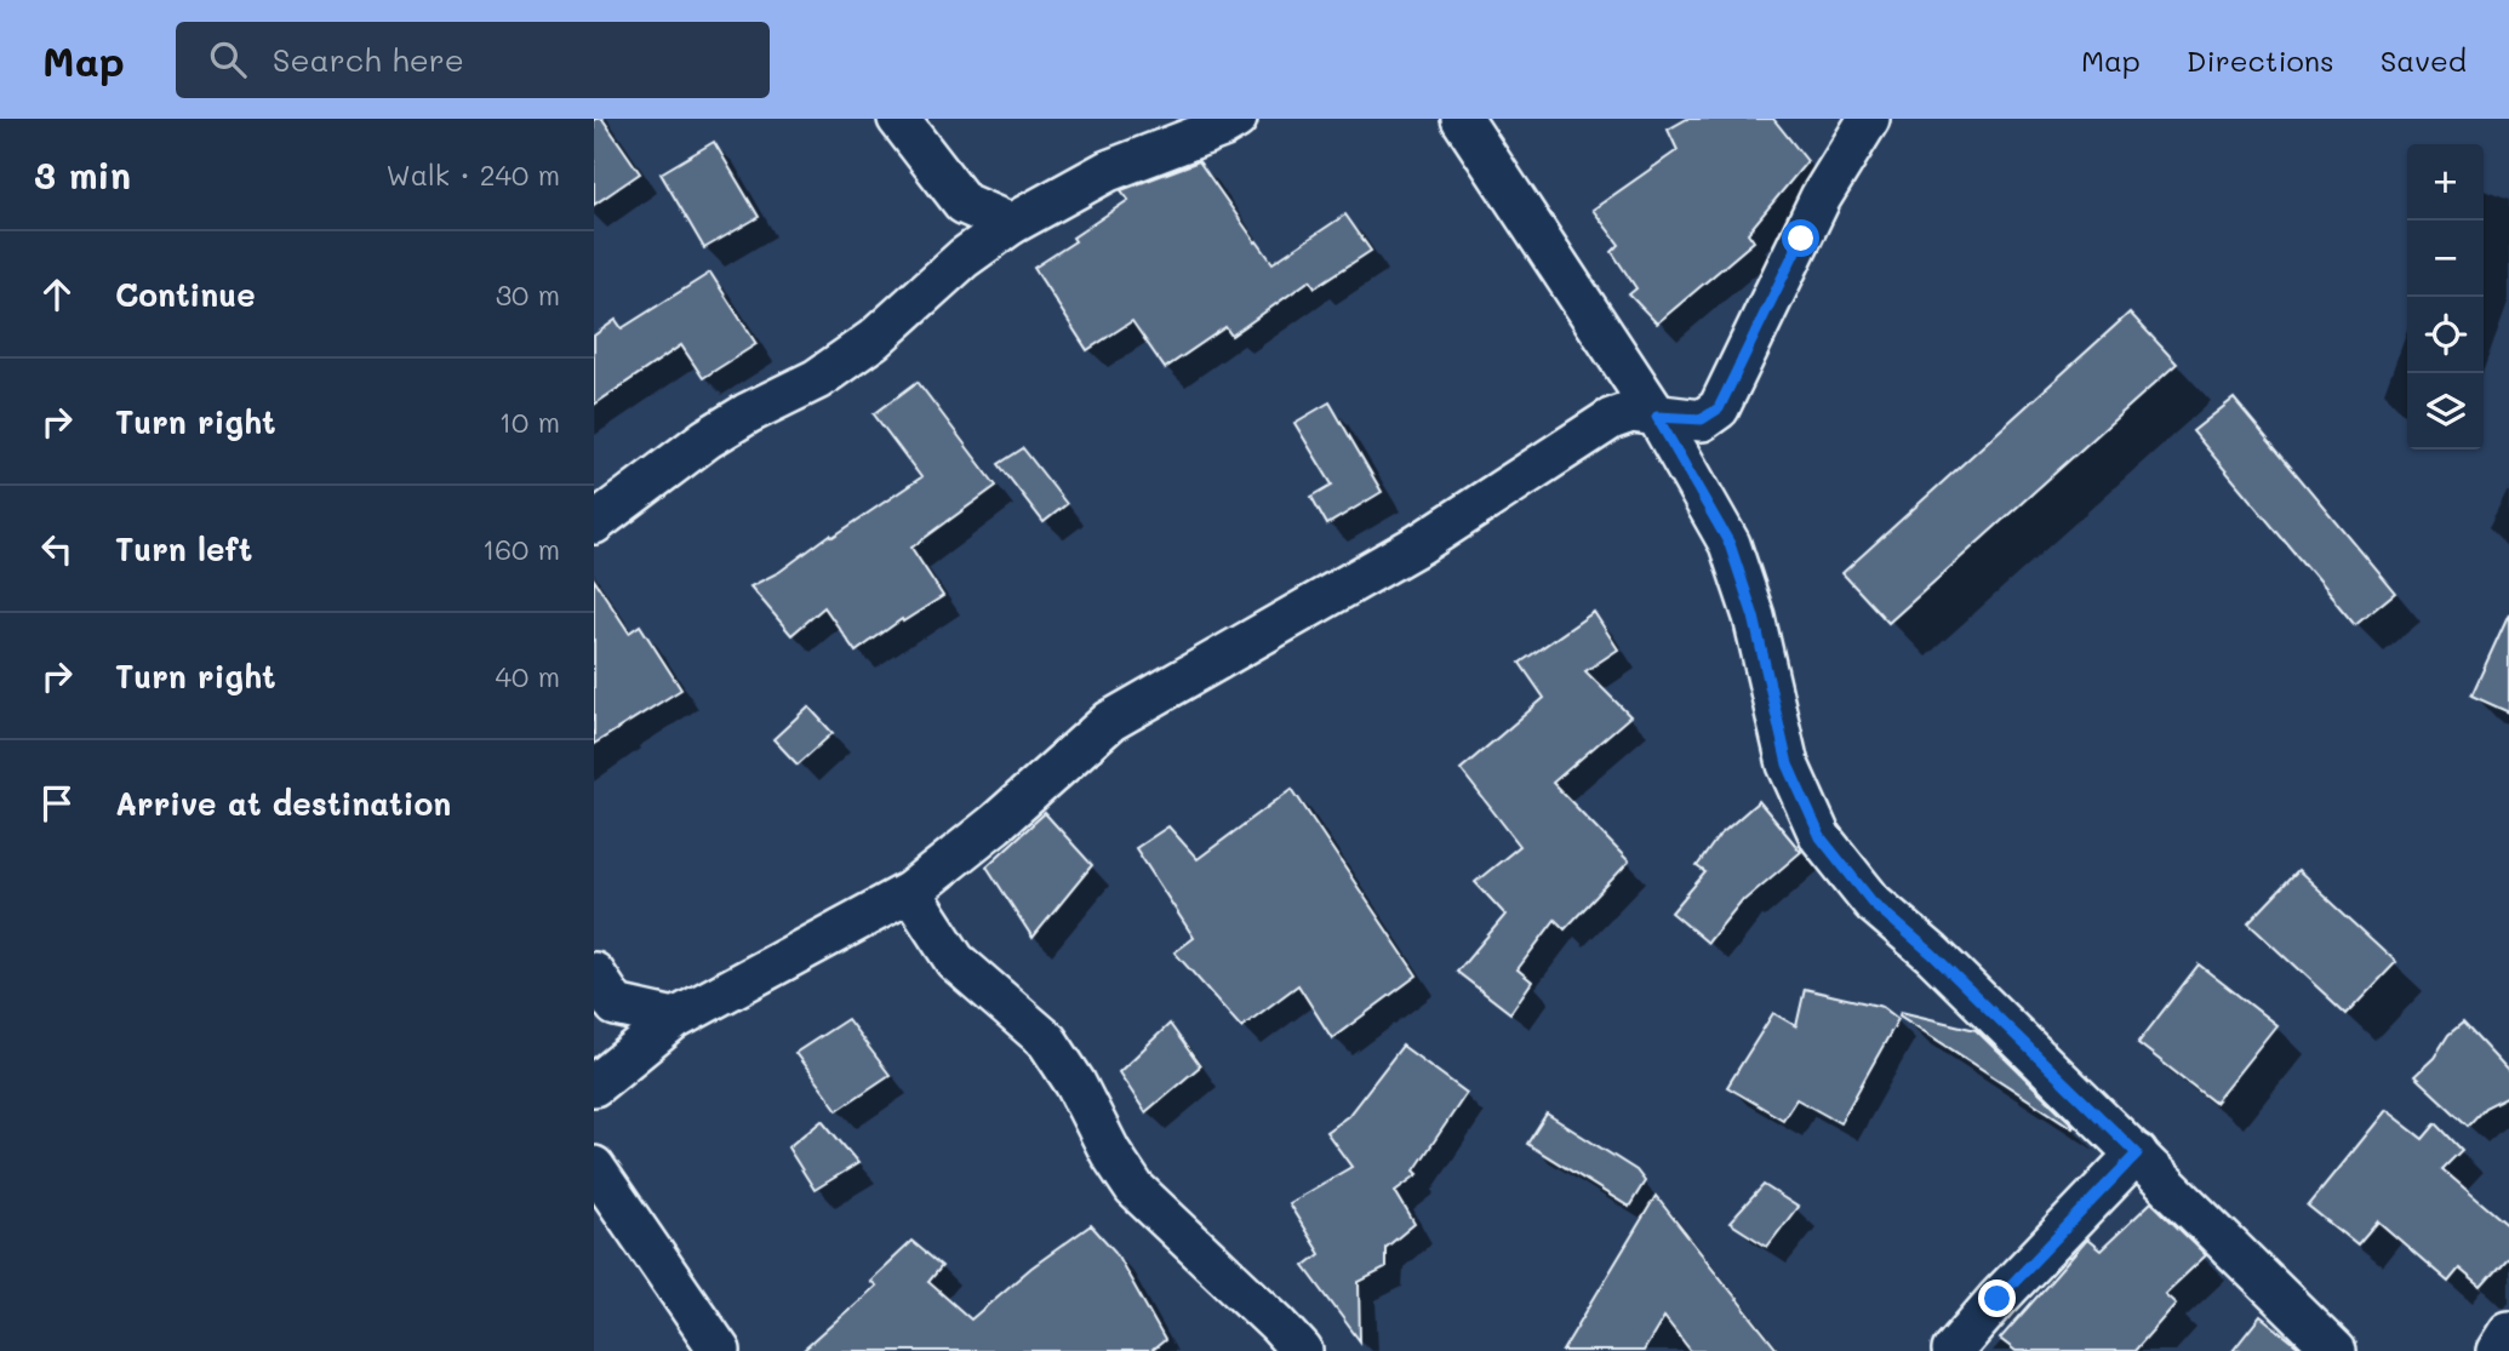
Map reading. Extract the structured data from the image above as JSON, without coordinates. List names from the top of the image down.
{
  "page": {
    "header": "Map",
    "search": "Search here",
    "nav": ["Map", "Directions", "Saved"],
    "heading": ["3 min", "Walk · 240 m"],
    "map_buttons": ["+", "−"],
    "list": [
      ["Continue", "30 m"],
      ["Turn right", "10 m"],
      ["Turn left", "160 m"],
      ["Turn right", "40 m"],
      "Arrive at destination"
    ]
  }
}
